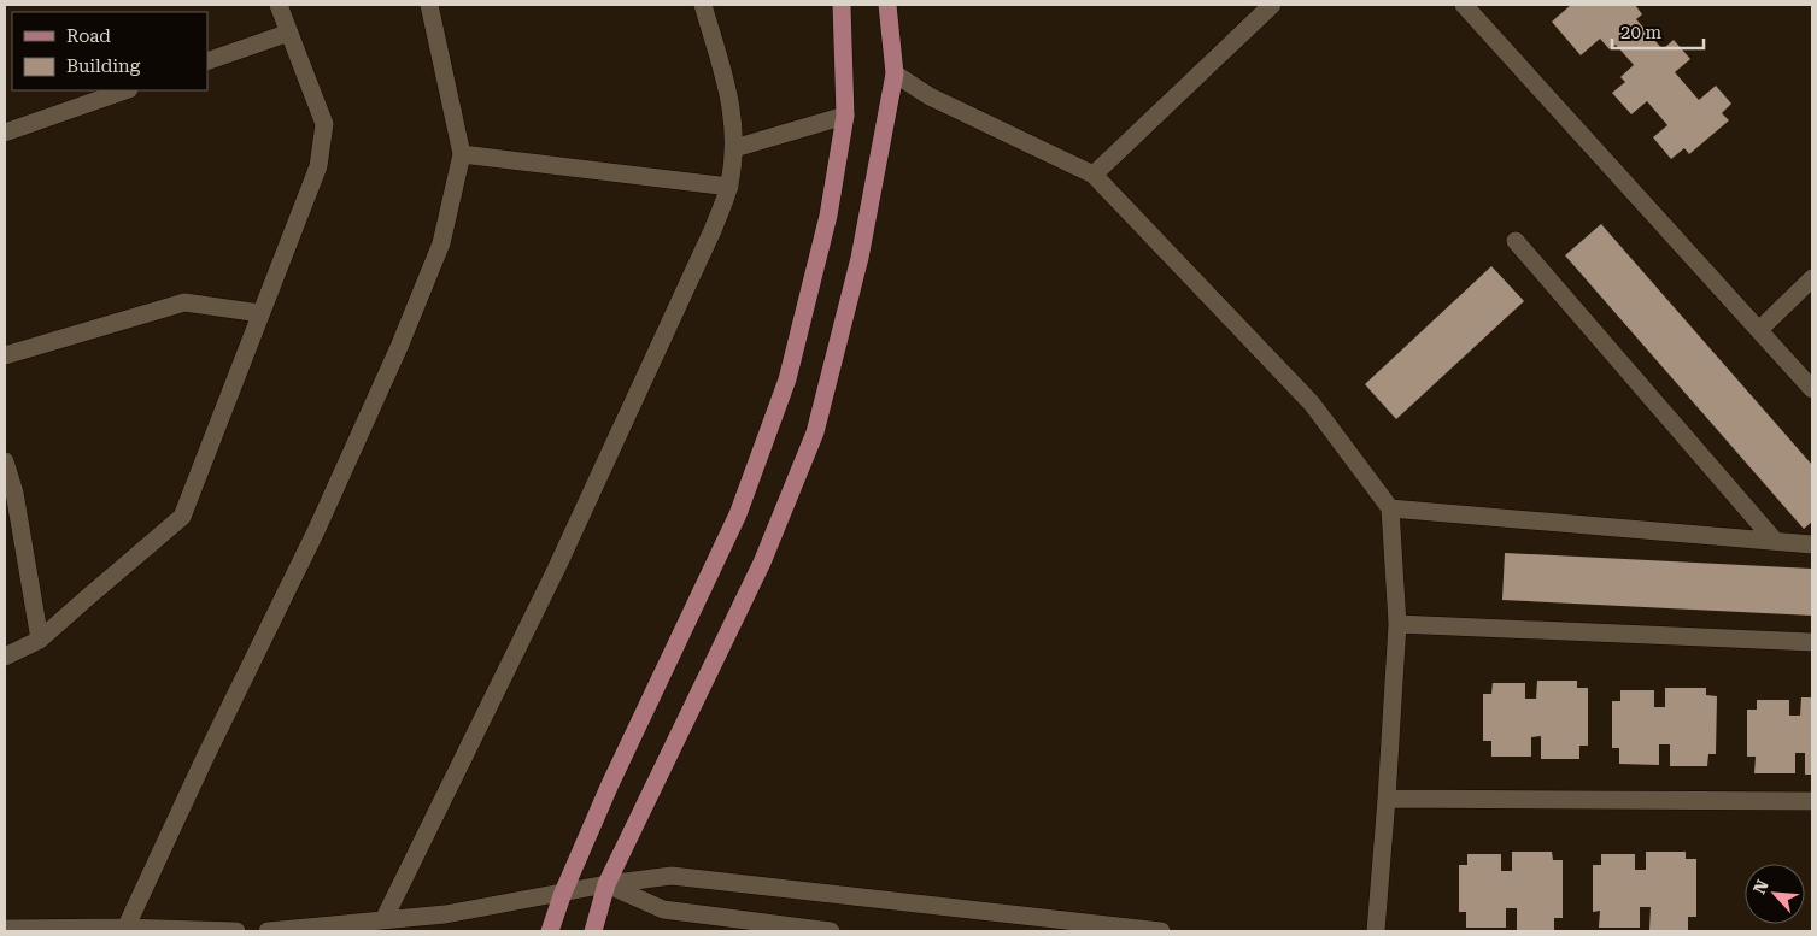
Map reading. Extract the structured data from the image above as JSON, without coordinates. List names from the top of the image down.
{
  "legend": ["Road", "Building"],
  "scale_bar": "20 m",
  "north": "top left"
}
